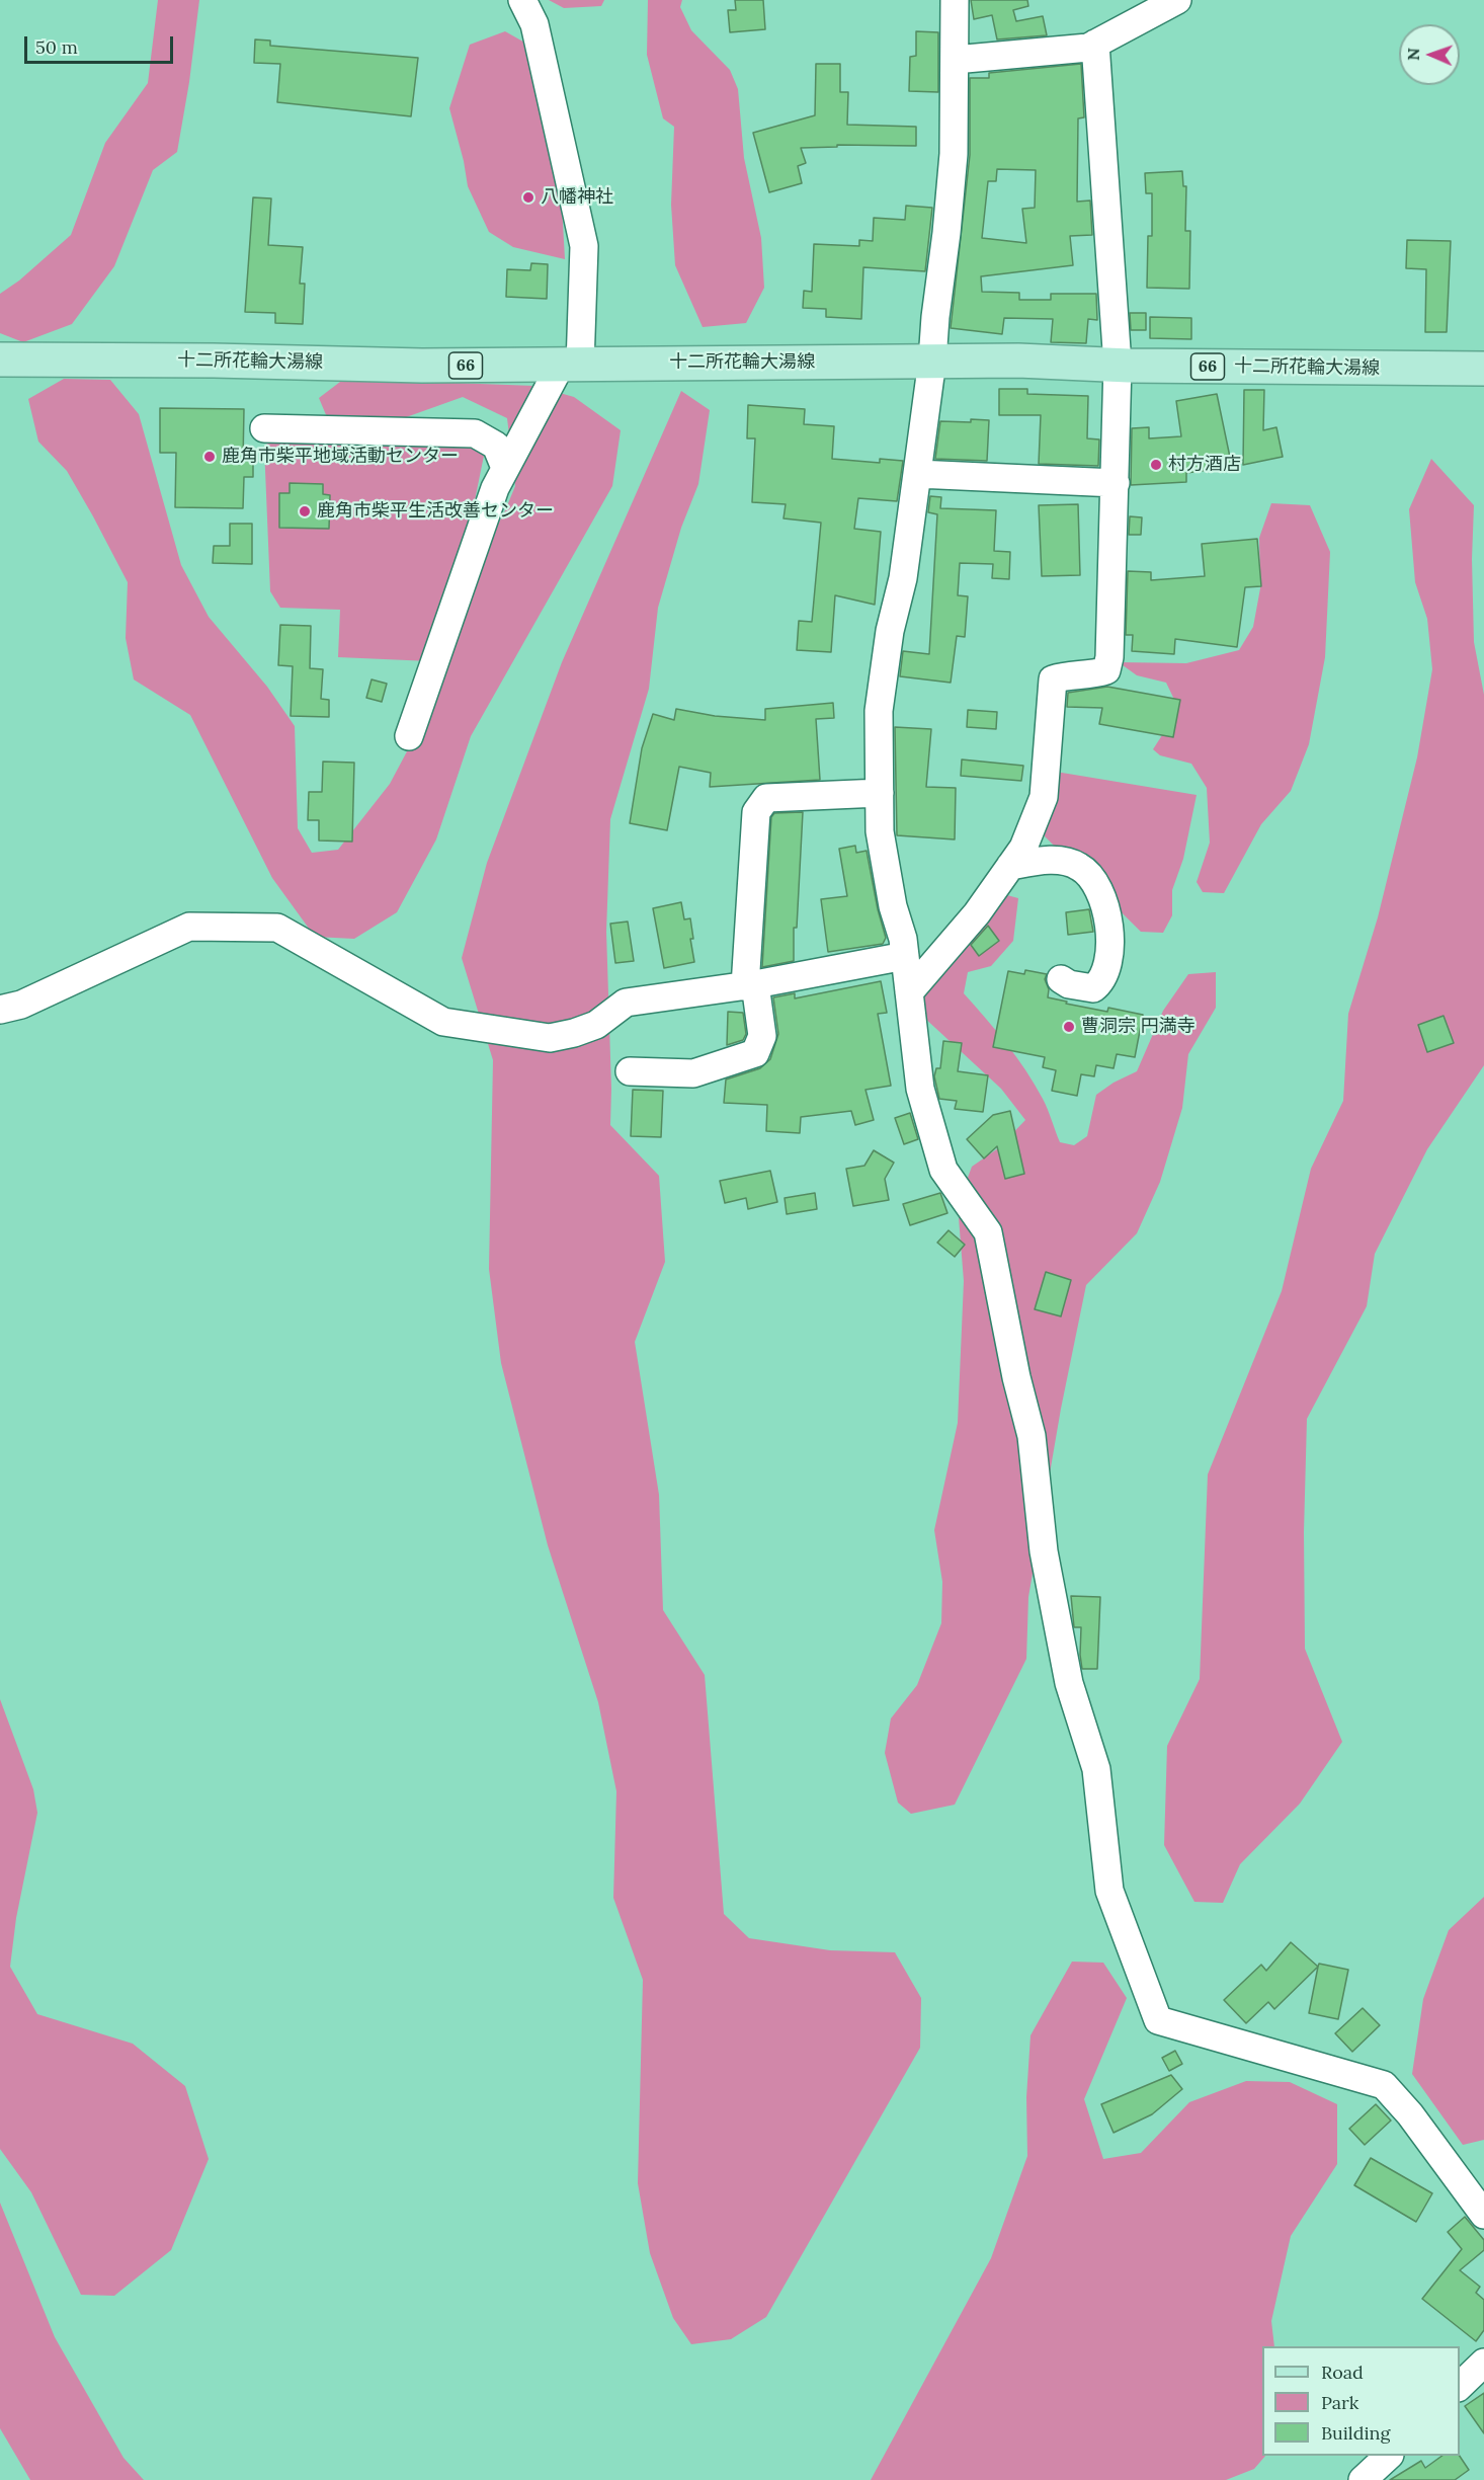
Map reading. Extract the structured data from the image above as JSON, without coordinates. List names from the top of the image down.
{
  "streets": {
    "main road": ["十二所花輪大湯線", "66"]
  },
  "places": [
    "八幡神社",
    "鹿角市柴平地域活動センター",
    "村方酒店",
    "鹿角市柴平生活改善センター",
    "曹洞宗 円満寺"
  ],
  "legend": ["Road", "Park", "Building"],
  "scale_bar": "50 m",
  "north": "left"
}
